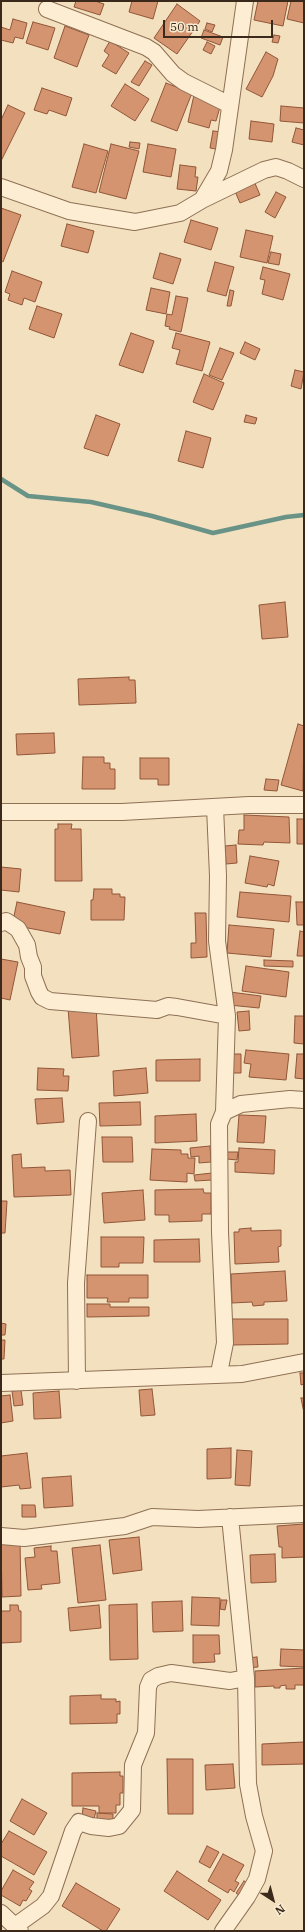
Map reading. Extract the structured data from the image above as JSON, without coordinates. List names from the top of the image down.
{
  "scale_bar": "50 m",
  "north": "bottom right"
}
